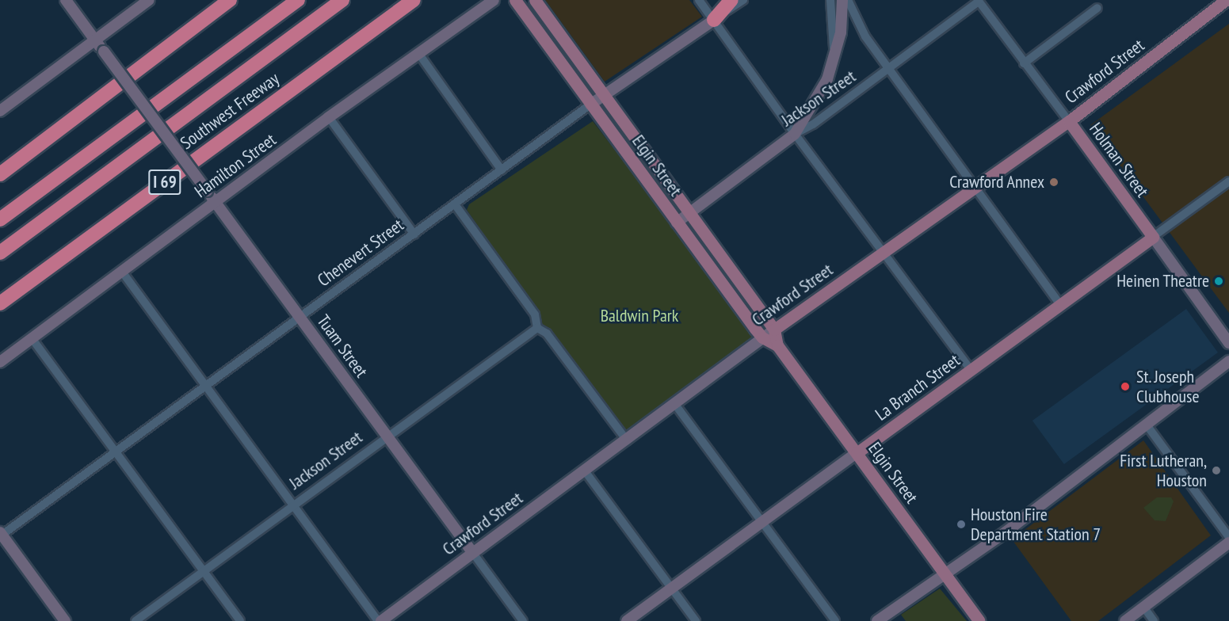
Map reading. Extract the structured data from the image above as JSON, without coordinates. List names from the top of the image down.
{
  "streets": {
    "highway": ["Southwest Freeway", "I 69"],
    "main road": [
      "Crawford Street",
      "Holman Street",
      "Elgin Street",
      "La Branch Street"
    ],
    "street": [
      "Jackson Street",
      "Hamilton Street",
      "Chenevert Street",
      "Tuam Street"
    ]
  },
  "crossings": [
    ["Crawford Street", "Holman Street"],
    ["Crawford Street", "Elgin Street"],
    ["Crawford Street", "Tuam Street"],
    ["Jackson Street", "Holman Street"],
    ["Jackson Street", "Elgin Street"],
    ["Jackson Street", "Tuam Street"],
    ["Holman Street", "La Branch Street"],
    ["Hamilton Street", "Tuam Street"],
    ["Elgin Street", "Chenevert Street"],
    ["Elgin Street", "La Branch Street"],
    ["Chenevert Street", "Tuam Street"]
  ],
  "parks": ["Baldwin Park"],
  "places": [
    "Crawford Annex",
    "Heinen Theatre",
    "St. Joseph Clubhouse",
    "First Lutheran, Houston",
    "Houston Fire Department Station 7"
  ]
}
